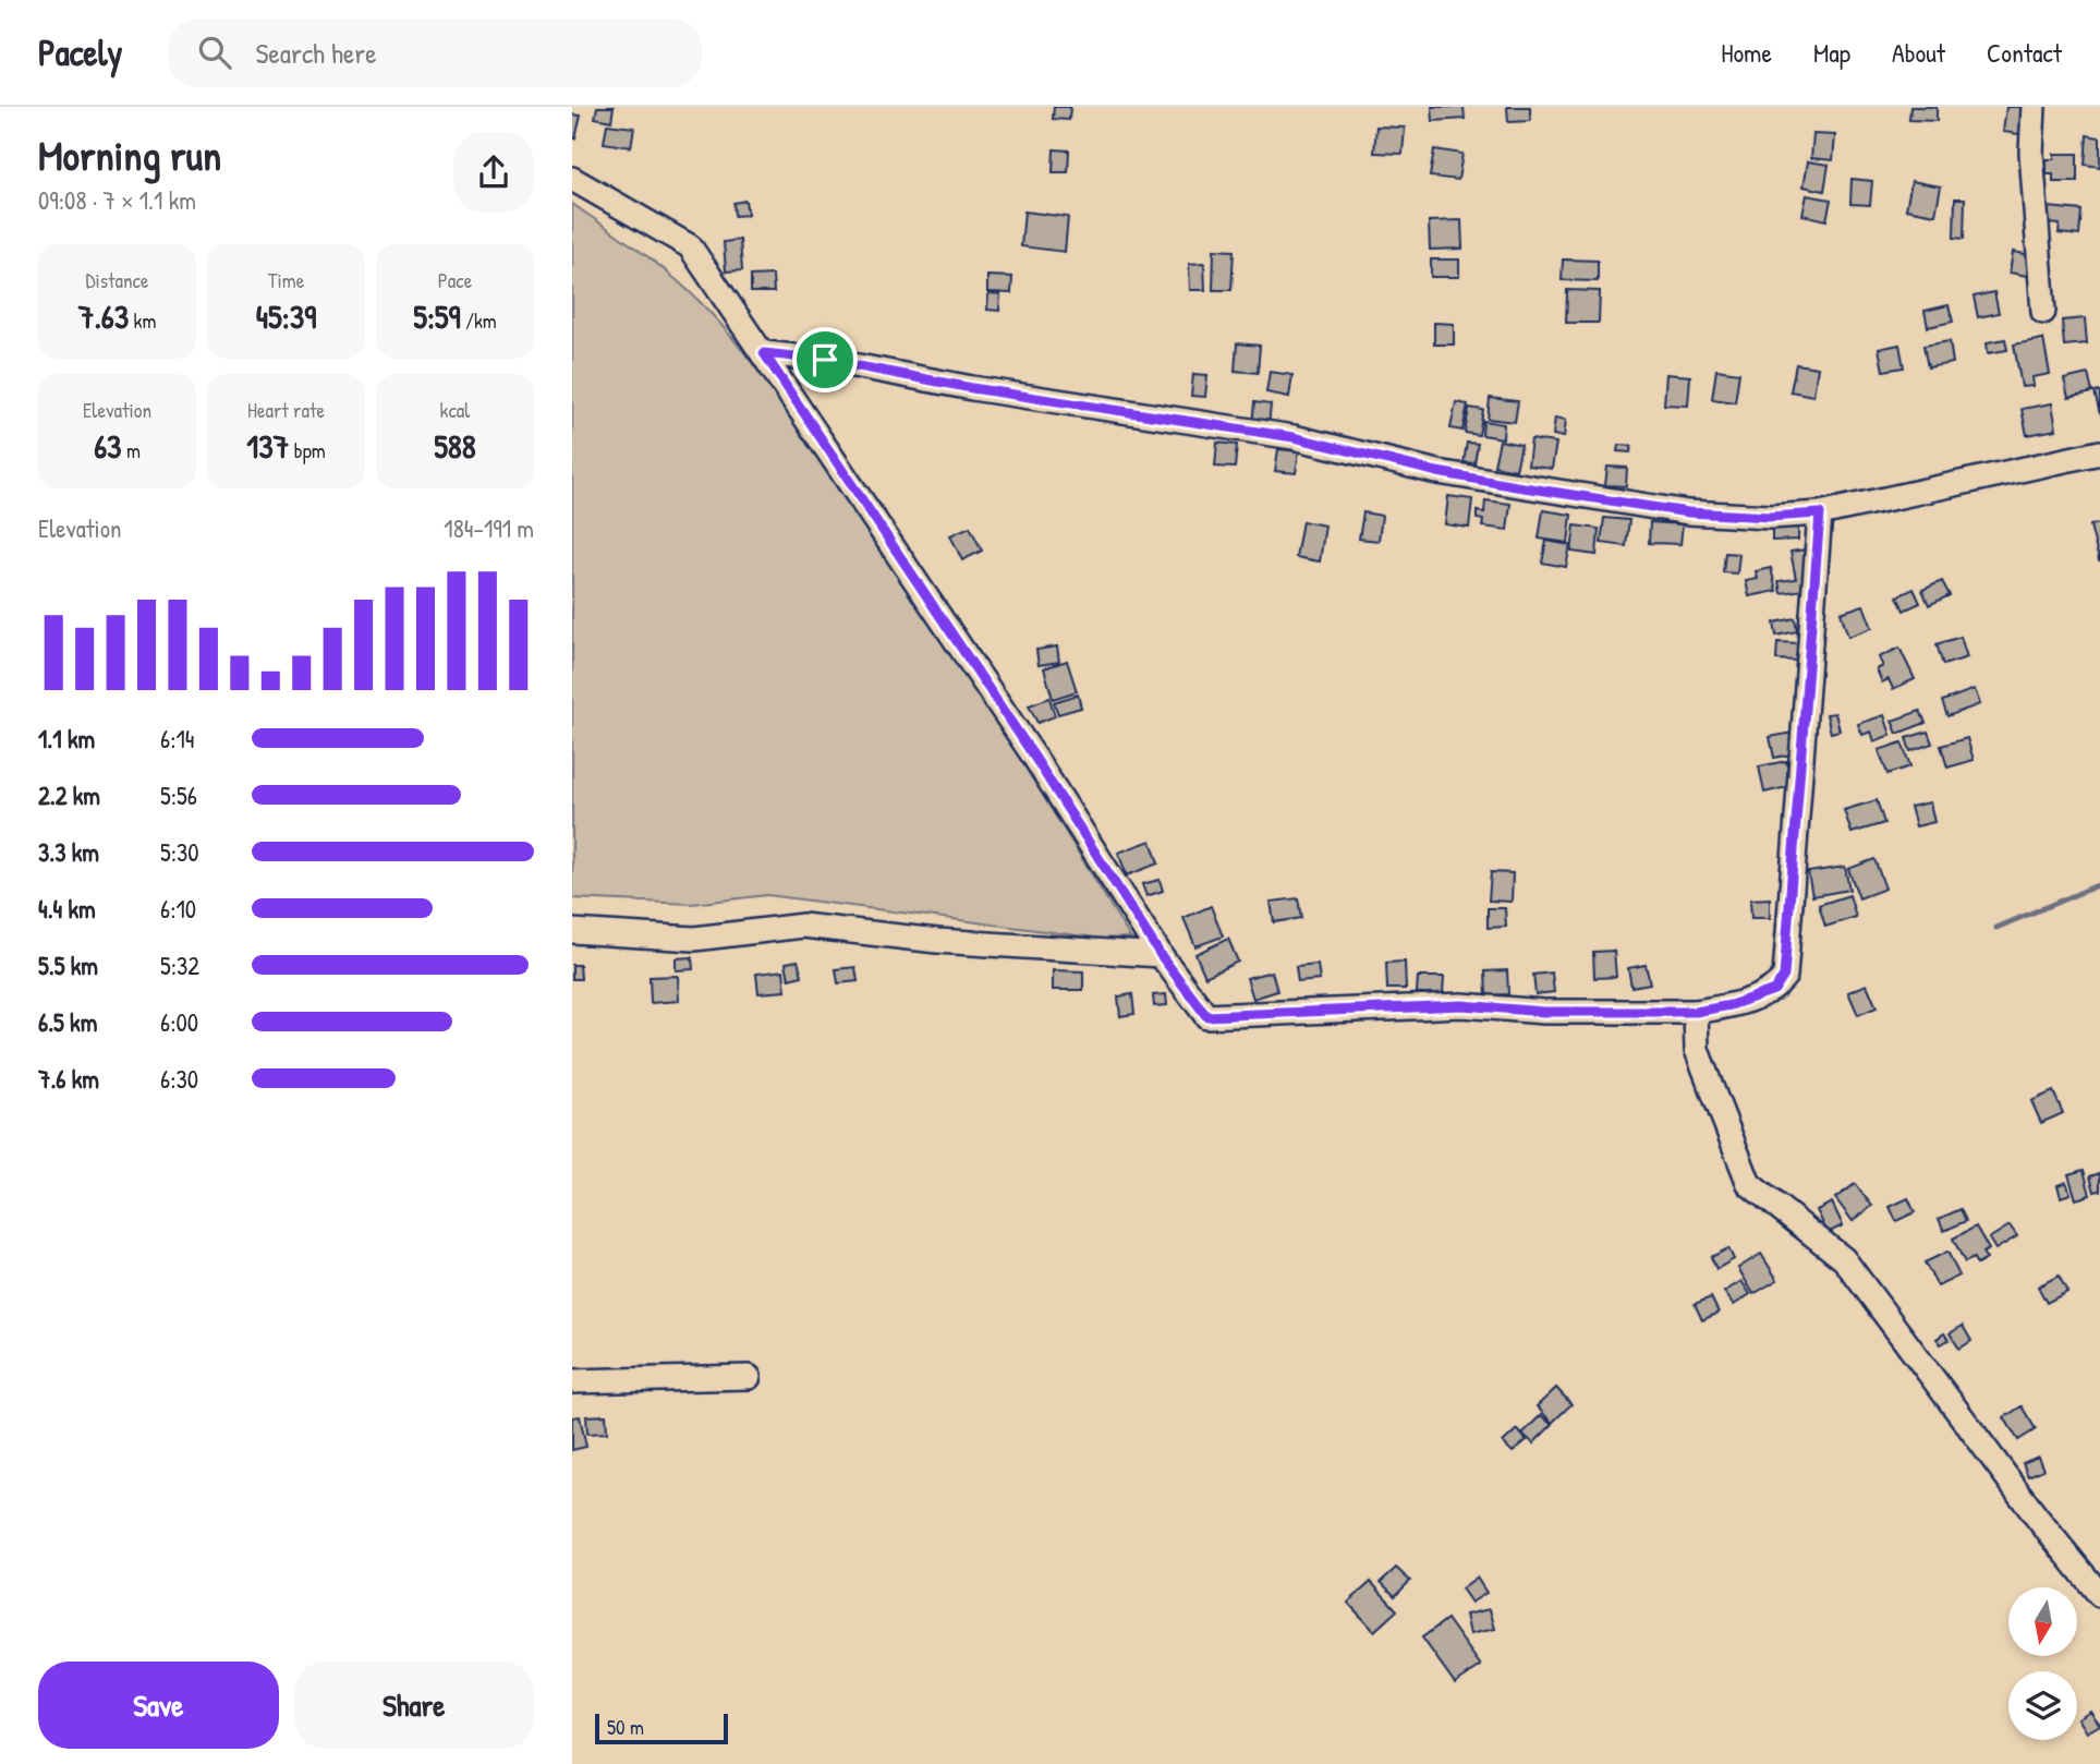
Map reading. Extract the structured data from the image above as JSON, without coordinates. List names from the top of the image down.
{
  "scale_bar": "50 m",
  "north": "bottom",
  "page": {
    "header": "Pacely",
    "search": "Search here",
    "nav": [
      "Home",
      "Map",
      "About",
      "Contact"
    ],
    "heading": ["Morning run", "09:08 · 7 × 1.1 km"],
    "stats": [
      ["Distance", "7.63 km"],
      ["Time", "45:39"],
      ["Pace", "5:59 /km"],
      ["Elevation", "63 m"],
      ["Heart rate", "137 bpm"],
      ["kcal", "588"]
    ],
    "chart": ["Elevation", "184–191 m"],
    "list": [
      {
        "name": "1.1 km",
        "note": "6:14"
      },
      {
        "name": "2.2 km",
        "note": "5:56"
      },
      {
        "name": "3.3 km",
        "note": "5:30"
      },
      {
        "name": "4.4 km",
        "note": "6:10"
      },
      {
        "name": "5.5 km",
        "note": "5:32"
      },
      {
        "name": "6.5 km",
        "note": "6:00"
      },
      {
        "name": "7.6 km",
        "note": "6:30"
      }
    ],
    "buttons": ["Save", "Share"],
    "scale": "50 m"
  }
}
